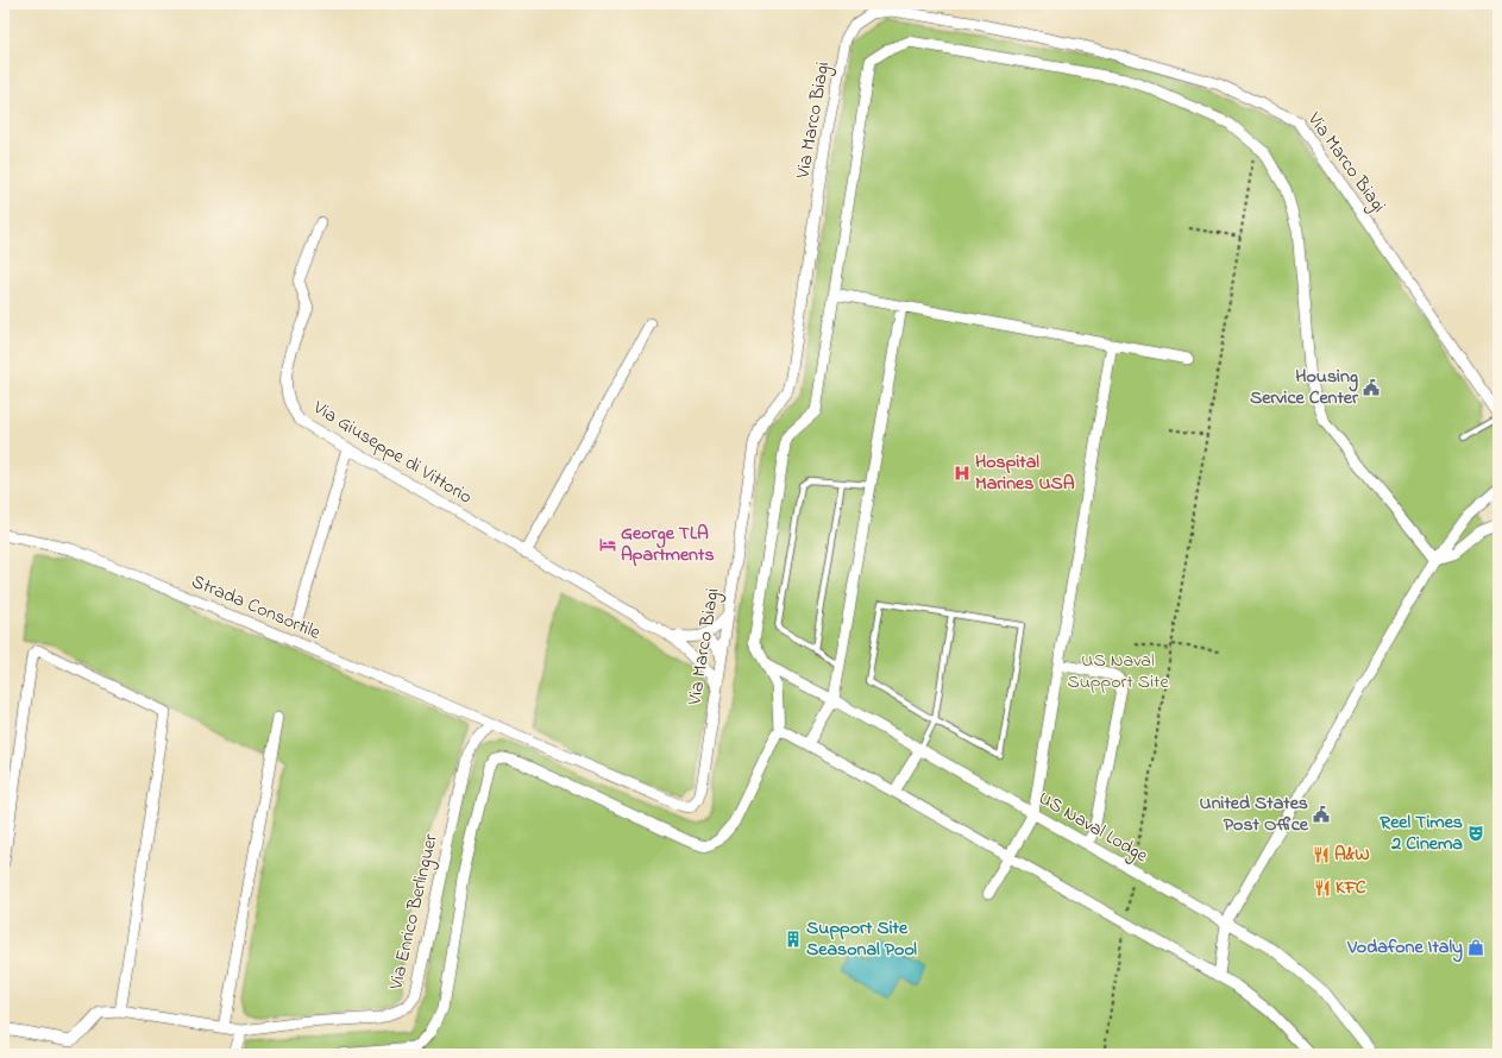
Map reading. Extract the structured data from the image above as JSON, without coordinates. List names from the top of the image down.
{
  "streets": {
    "street": [
      "Via Marco Biagi",
      "Via Giuseppe di Vittorio",
      "Strada Consortile",
      "US Naval Lodge",
      "Via Enrico Berlinguer"
    ]
  },
  "crossings": [
    ["Via Marco Biagi", "Via Giuseppe di Vittorio"],
    ["Via Marco Biagi", "Strada Consortile"],
    ["Via Marco Biagi", "Via Enrico Berlinguer"],
    ["Strada Consortile", "Via Enrico Berlinguer"]
  ],
  "parks": ["US Naval Support Site"],
  "places": {
    "public building": ["Housing Service Center", "United States Post Office"],
    "hospital": ["Hospital Marines USA"],
    "hotel": ["George TLA Apartments"],
    "theatre": ["Reel Times 2 Cinema"],
    "restaurant": ["A&W", "KFC"],
    "building": ["Support Site Seasonal Pool"],
    "shop": ["Vodafone Italy"]
  }
}
